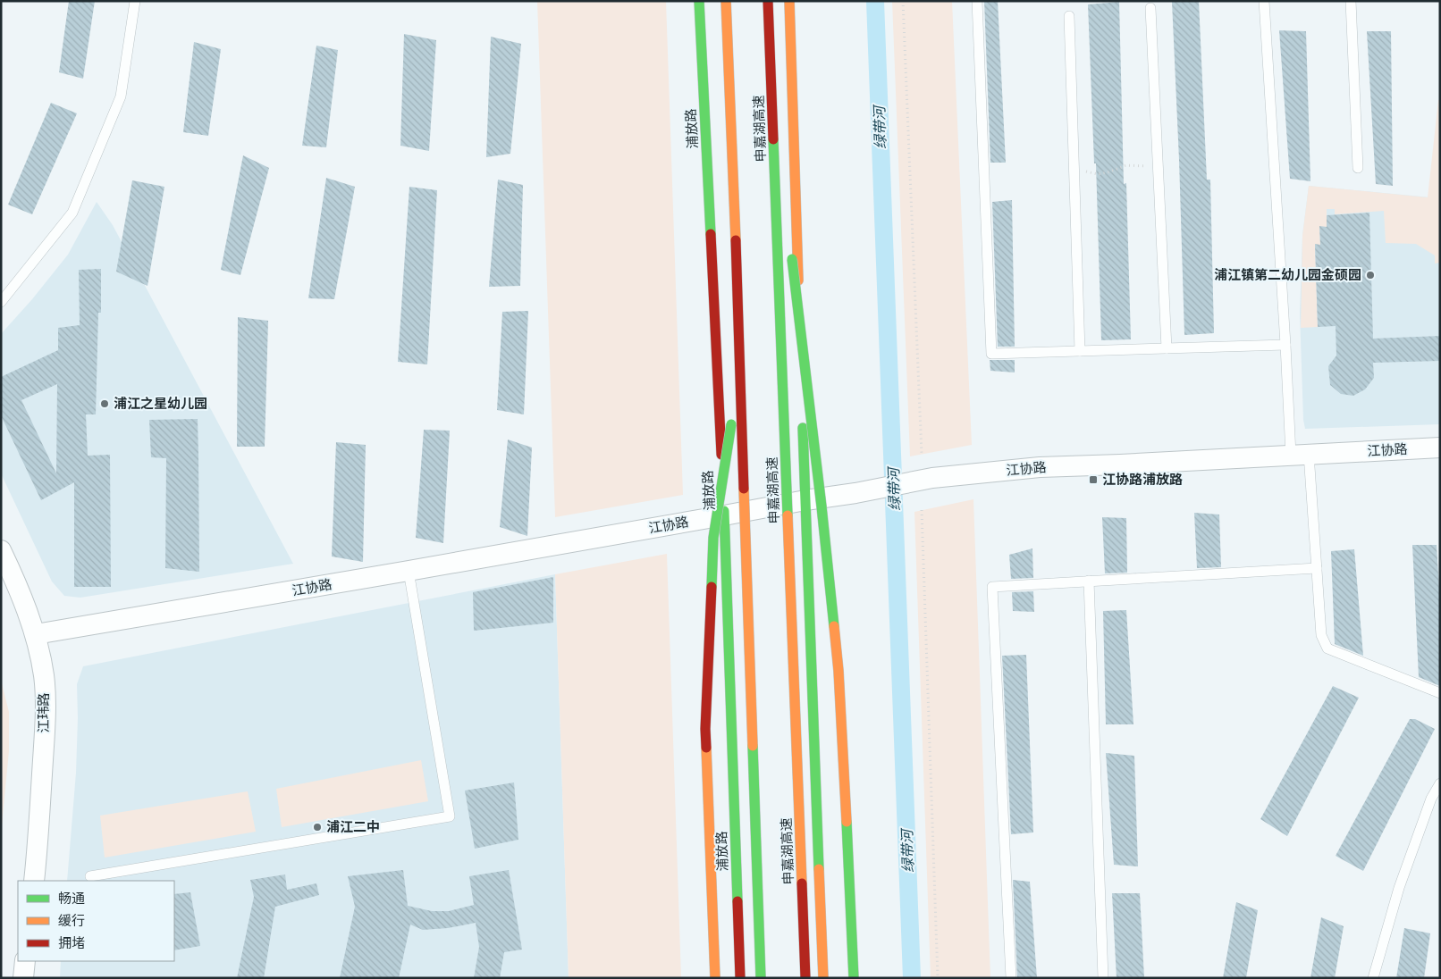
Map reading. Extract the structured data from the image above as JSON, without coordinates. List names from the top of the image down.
{
  "streets": {
    "main road": ["浦放路", "申嘉湖高速"],
    "street": ["江协路", "江玮路"]
  },
  "crossings": [
    ["浦放路", "江协路"],
    ["江协路", "江玮路"]
  ],
  "water": ["绿带河"],
  "places": {
    "other": ["浦江镇第二幼儿园金硕园", "浦江之星幼儿园", "浦江二中"],
    "transit": ["江协路浦放路"]
  },
  "legend": ["畅通", "缓行", "拥堵"]
}
